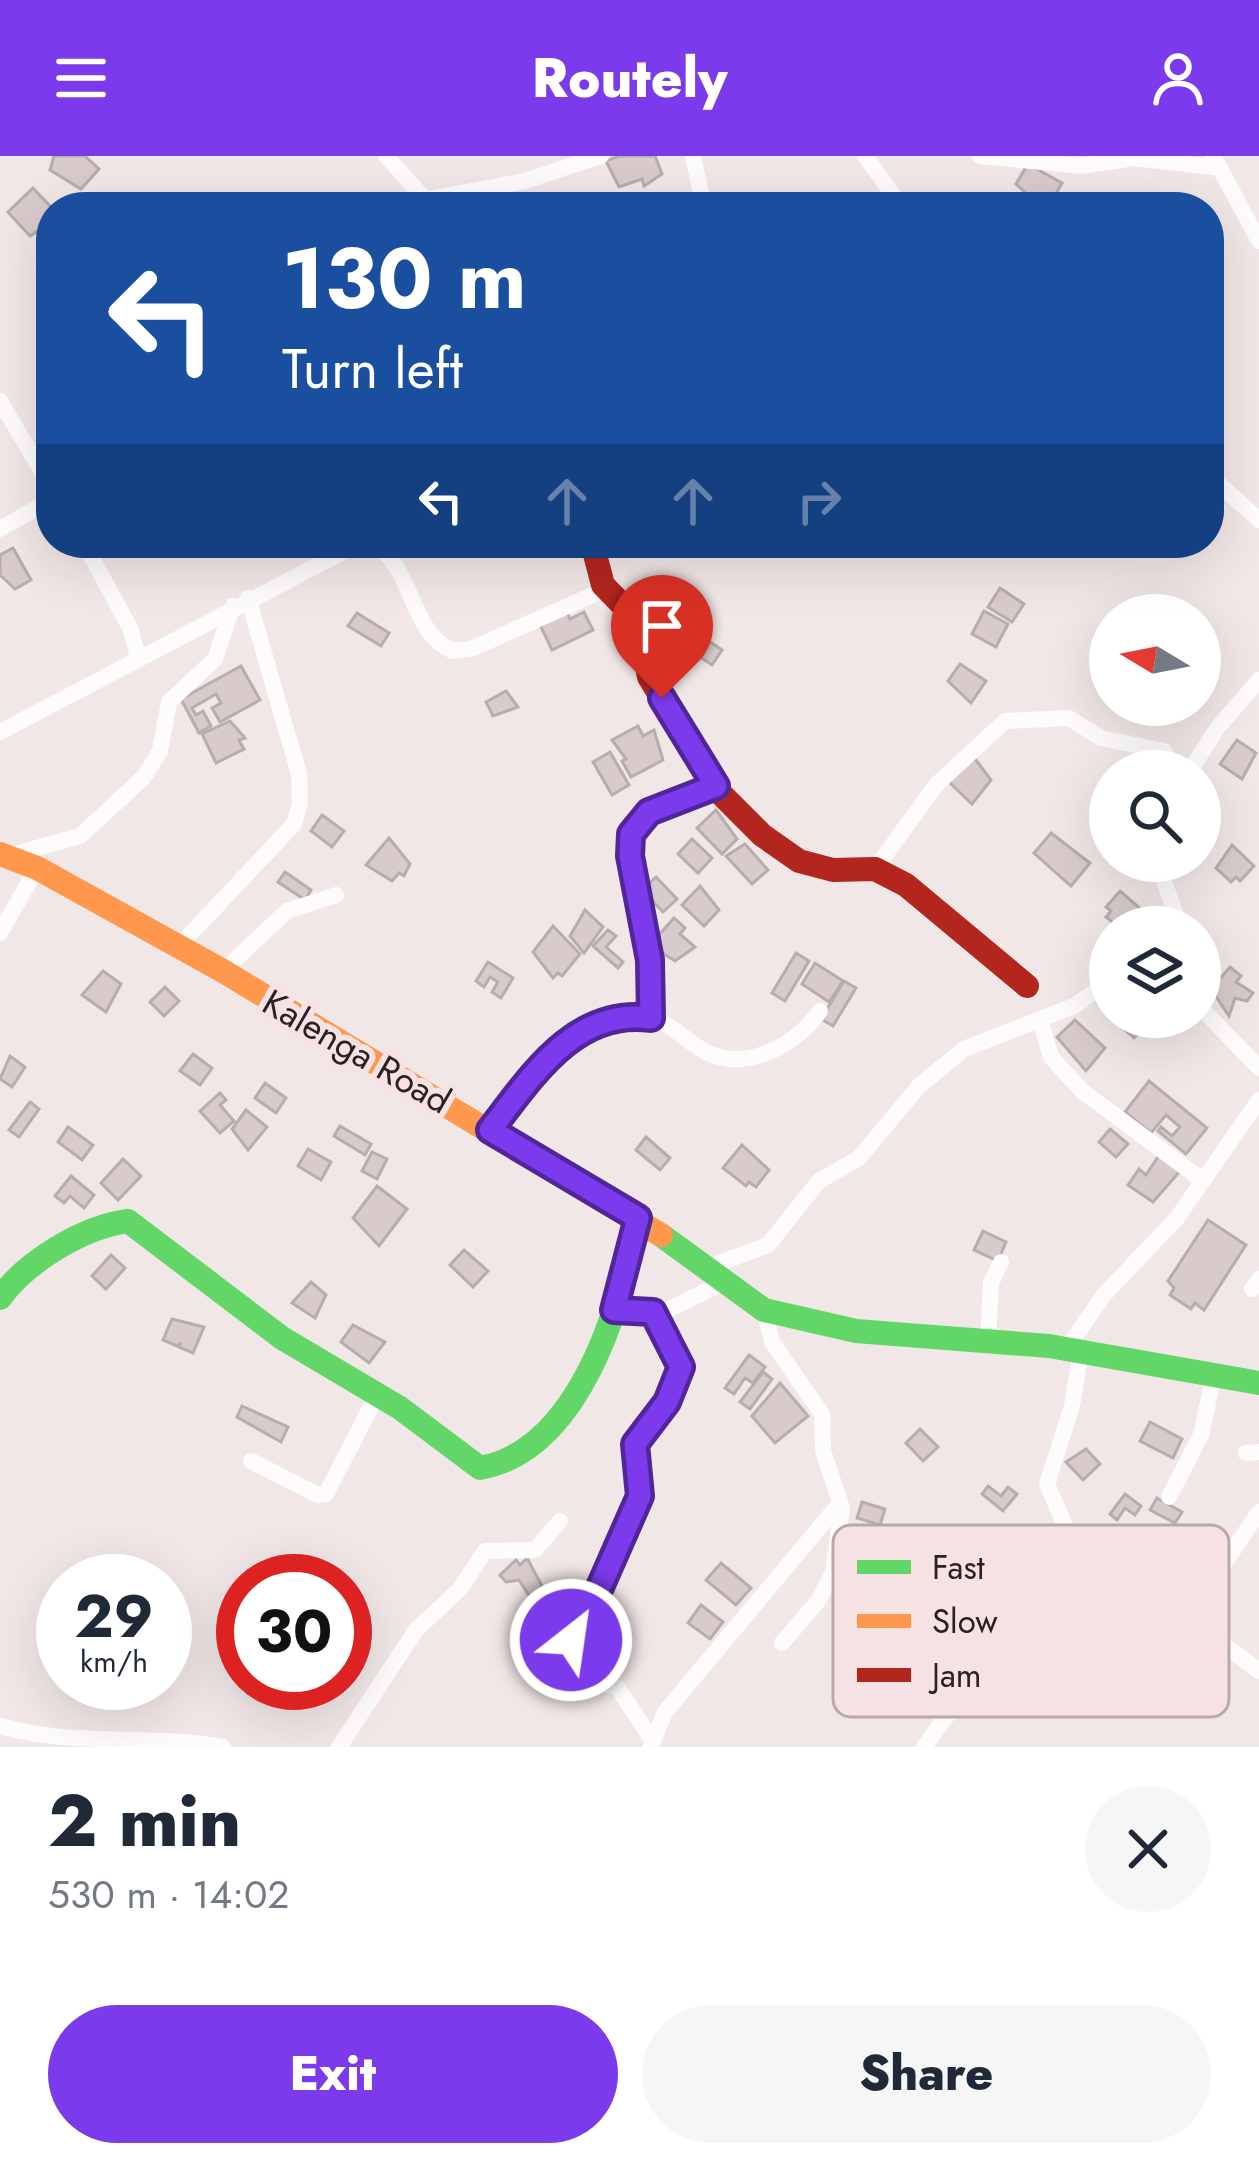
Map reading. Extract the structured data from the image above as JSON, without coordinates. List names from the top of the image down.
{
  "streets": {
    "street": ["Kalenga Road"]
  },
  "legend": ["Fast", "Slow", "Jam"],
  "north": "left",
  "page": {
    "header": "Routely",
    "turn": ["130 m", "Turn left"],
    "speed": "29 km/h",
    "limit": "30",
    "heading": ["2 min", "530 m · 14:02"],
    "buttons": ["Exit", "Share"]
  }
}
